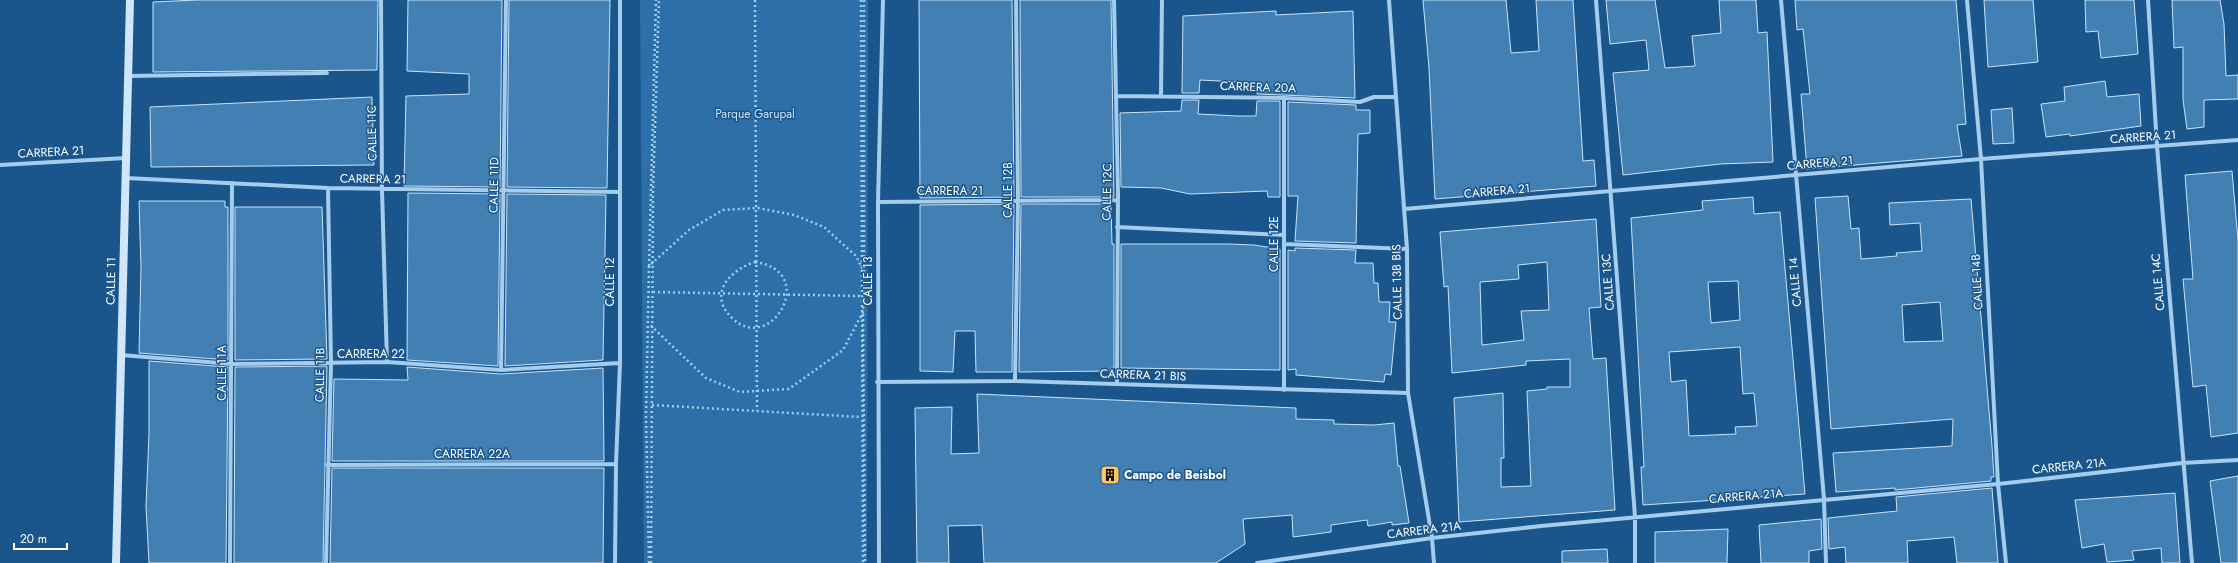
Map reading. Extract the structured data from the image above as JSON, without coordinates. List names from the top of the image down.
{
  "streets": {
    "street": [
      "CARRERA 20A",
      "CALLE 11C",
      "CARRERA 21",
      "CALLE 11D",
      "CALLE 12B",
      "CALLE 12C",
      "CALLE 12E",
      "CALLE 11",
      "CALLE 13",
      "CALLE 12",
      "CALLE 13B BIS",
      "CALLE 13C",
      "CALLE 14",
      "CALLE 14B",
      "CALLE 14C",
      "CARRERA 22",
      "CALLE 11A",
      "CALLE 11B",
      "CARRERA 21 BIS",
      "CARRERA 22A",
      "CARRERA 21A"
    ]
  },
  "crossings": [
    ["CARRERA 20A", "CALLE 12C"],
    ["CARRERA 20A", "CALLE 12E"],
    ["CARRERA 20A", "CALLE 13B BIS"],
    ["CALLE 11C", "CARRERA 21"],
    ["CALLE 11C", "CARRERA 22"],
    ["CARRERA 21", "CALLE 11D"],
    ["CARRERA 21", "CALLE 12B"],
    ["CARRERA 21", "CALLE 12C"],
    ["CARRERA 21", "CALLE 11"],
    ["CARRERA 21", "CALLE 13"],
    ["CARRERA 21", "CALLE 12"],
    ["CARRERA 21", "CALLE 13B BIS"],
    ["CARRERA 21", "CALLE 13C"],
    ["CARRERA 21", "CALLE 14"],
    ["CARRERA 21", "CALLE 14B"],
    ["CARRERA 21", "CALLE 14C"],
    ["CARRERA 21", "CALLE 11A"],
    ["CARRERA 21", "CALLE 11B"],
    ["CALLE 11D", "CARRERA 22"],
    ["CALLE 12B", "CARRERA 21 BIS"],
    ["CALLE 12C", "CARRERA 21 BIS"],
    ["CALLE 12E", "CARRERA 21 BIS"],
    ["CALLE 11", "CARRERA 22"],
    ["CALLE 13", "CARRERA 21 BIS"],
    ["CALLE 12", "CARRERA 22"],
    ["CALLE 12", "CARRERA 22A"],
    ["CALLE 13B BIS", "CARRERA 21 BIS"],
    ["CALLE 13B BIS", "CARRERA 21A"],
    ["CALLE 13C", "CARRERA 21A"],
    ["CALLE 14", "CARRERA 21A"],
    ["CALLE 14B", "CARRERA 21A"],
    ["CALLE 14C", "CARRERA 21A"],
    ["CARRERA 22", "CALLE 11A"],
    ["CARRERA 22", "CALLE 11B"],
    ["CALLE 11B", "CARRERA 22A"]
  ],
  "parks": ["Parque Garupal"],
  "places": {
    "building": ["Campo de Beisbol"]
  },
  "scale_bar": "20 m"
}
